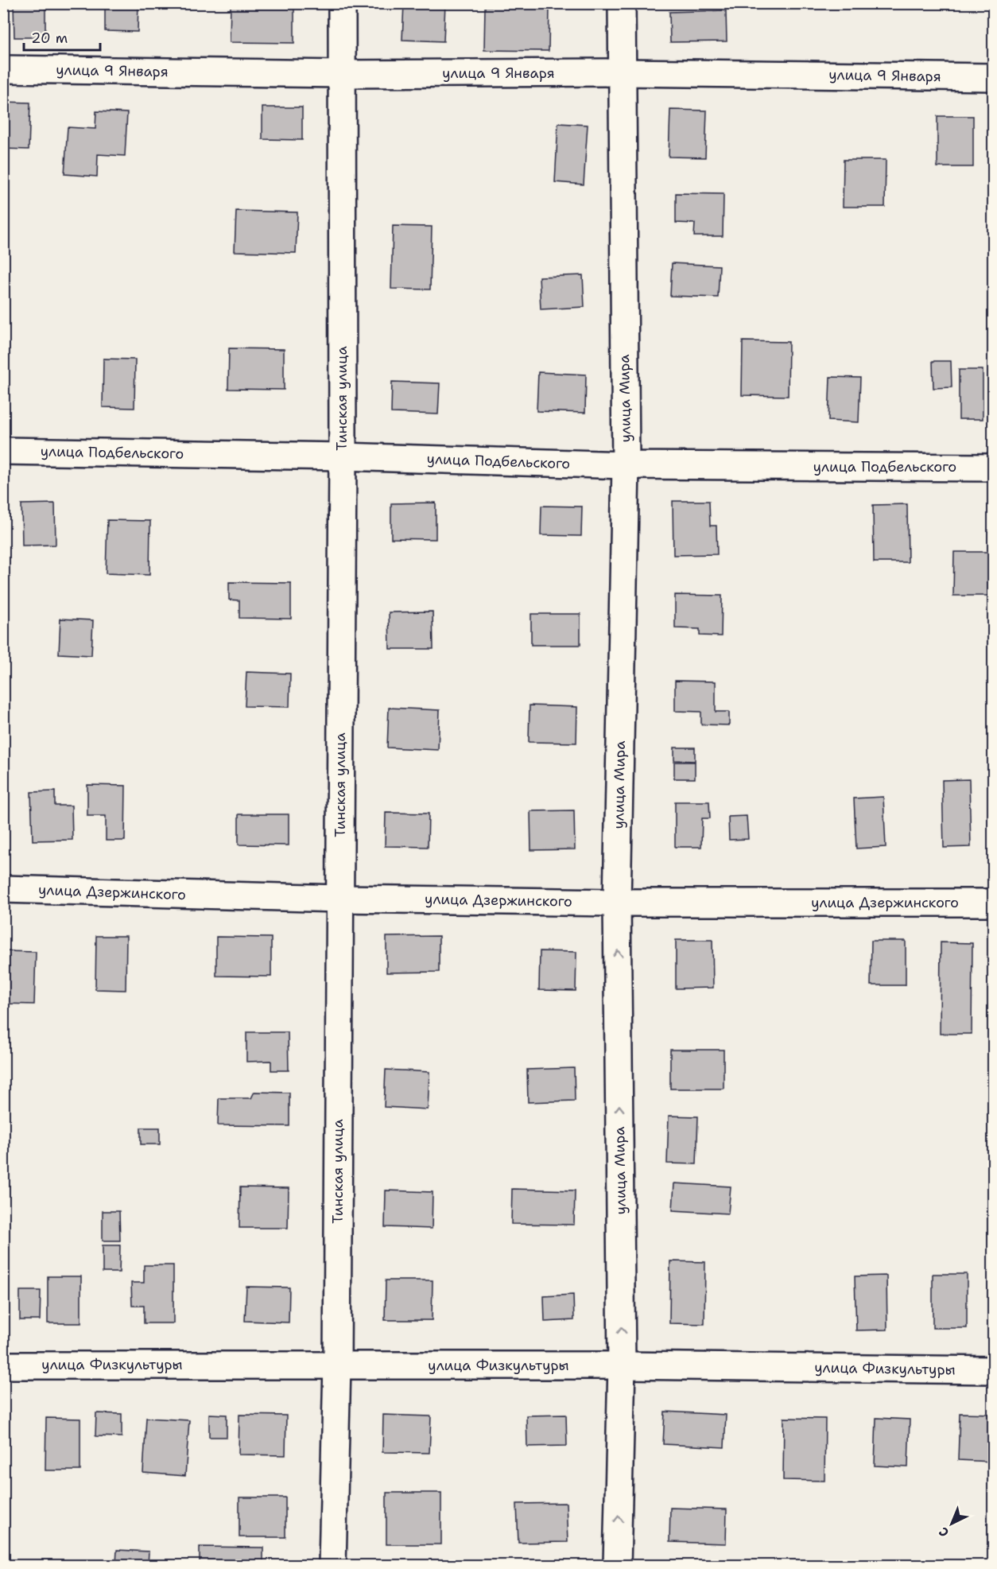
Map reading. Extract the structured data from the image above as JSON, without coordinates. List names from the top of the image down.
{
  "streets": {
    "street": [
      "улица 9 Января",
      "Тинская улица",
      "улица Мира",
      "улица Подбельского",
      "улица Дзержинского",
      "улица Физкультуры"
    ]
  },
  "crossings": [
    ["улица 9 Января", "Тинская улица"],
    ["улица 9 Января", "улица Мира"],
    ["Тинская улица", "улица Подбельского"],
    ["Тинская улица", "улица Дзержинского"],
    ["Тинская улица", "улица Физкультуры"],
    ["улица Мира", "улица Подбельского"],
    ["улица Мира", "улица Дзержинского"],
    ["улица Мира", "улица Физкультуры"]
  ],
  "one_way": ["улица Мира"],
  "scale_bar": "20 m",
  "north": "bottom left"
}
